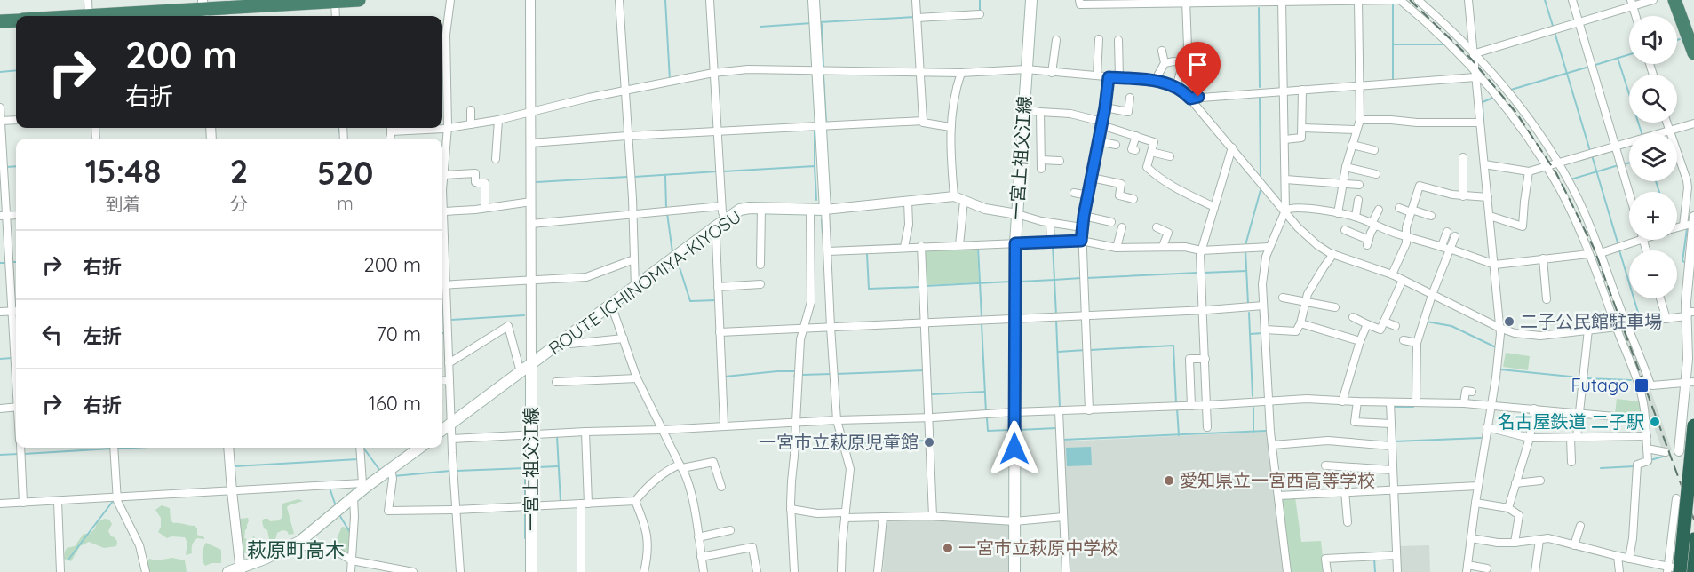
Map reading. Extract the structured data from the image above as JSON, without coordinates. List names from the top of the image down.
{
  "streets": {
    "main road": ["一宮上祖父江線", "ROUTE ICHINOMIYA-KIYOSU"]
  },
  "crossings": [
    ["一宮上祖父江線", "ROUTE ICHINOMIYA-KIYOSU"]
  ],
  "districts": ["萩原町高木"],
  "places": {
    "other": [
      "二子公民館駐車場",
      "名古屋鉄道 二子駅",
      "一宮市立萩原児童館",
      "愛知県立一宮西高等学校",
      "一宮市立萩原中学校"
    ],
    "transit": ["Futago"]
  },
  "page": {
    "map_buttons": ["+", "−"],
    "turn": ["200 m", "右折"],
    "eta": [
      "15:48",
      "到着",
      "2",
      "分",
      "520",
      "m"
    ],
    "list": [
      {
        "name": "右折",
        "value": "200 m"
      },
      {
        "name": "左折",
        "value": "70 m"
      },
      {
        "name": "右折",
        "value": "160 m"
      }
    ]
  }
}
